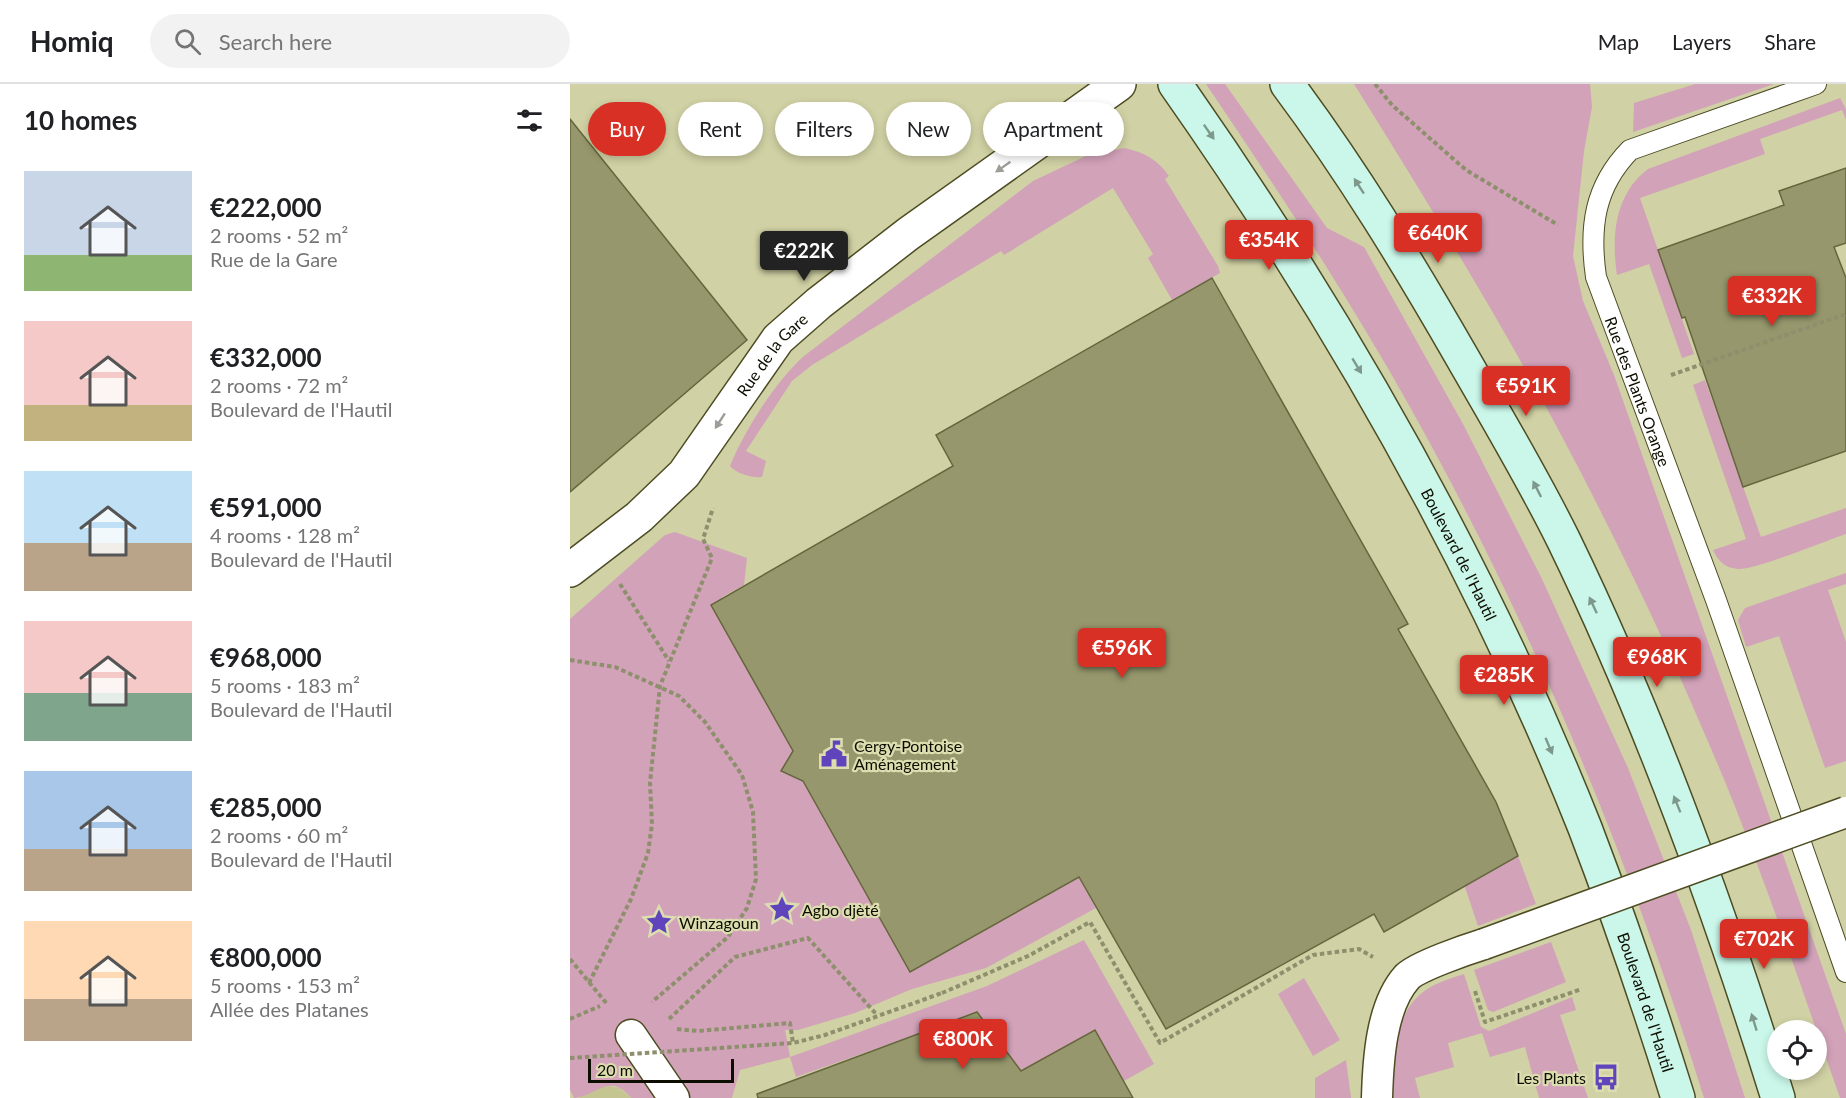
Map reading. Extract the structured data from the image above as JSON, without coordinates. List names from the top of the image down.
{
  "streets": {
    "main road": ["Boulevard de l'Hautil"],
    "street": ["Rue de la Gare"],
    "lane": ["Rue des Plants Orange"]
  },
  "one_way": ["Rue de la Gare"],
  "places": {
    "public building": ["Cergy-Pontoise Aménagement"],
    "place": ["Agbo djèté", "Winzagoun"],
    "bus stop": ["Les Plants"]
  },
  "scale_bar": "20 m",
  "page": {
    "header": "Homiq",
    "search": "Search here",
    "nav": ["Map", "Layers", "Share"],
    "heading": "10 homes",
    "chip": [
      "Buy",
      "Rent",
      "Filters",
      "New",
      "Apartment"
    ],
    "list": [
      {
        "name": "€222,000",
        "note": "2 rooms · 52 m² · Rue de la Gare"
      },
      {
        "name": "€332,000",
        "note": "2 rooms · 72 m² · Boulevard de l'Hautil"
      },
      {
        "name": "€591,000",
        "note": "4 rooms · 128 m² · Boulevard de l'Hautil"
      },
      {
        "name": "€968,000",
        "note": "5 rooms · 183 m² · Boulevard de l'Hautil"
      },
      {
        "name": "€285,000",
        "note": "2 rooms · 60 m² · Boulevard de l'Hautil"
      },
      {
        "name": "€800,000",
        "note": "5 rooms · 153 m² · Allée des Platanes"
      }
    ],
    "price": [
      "€640K",
      "€354K",
      "€222K",
      "€332K",
      "€591K",
      "€596K",
      "€968K",
      "€285K",
      "€702K",
      "€800K"
    ],
    "scale": "20 m"
  }
}
